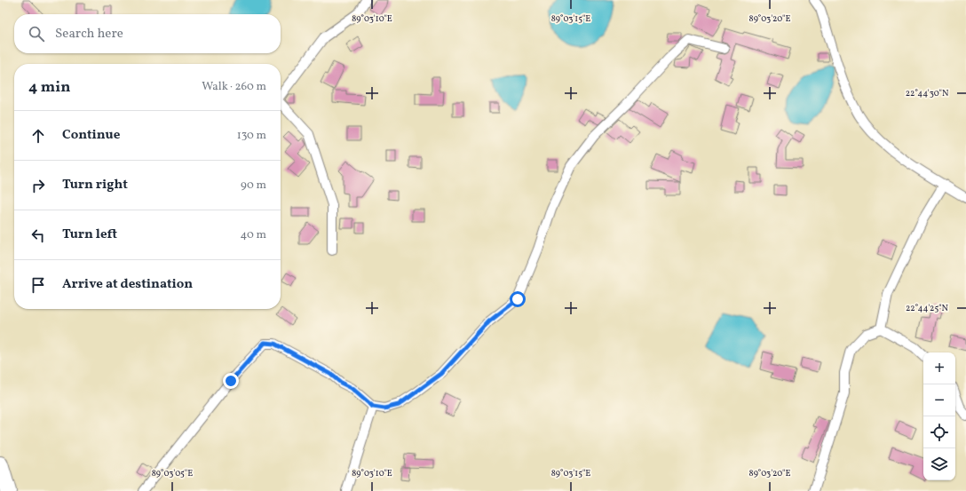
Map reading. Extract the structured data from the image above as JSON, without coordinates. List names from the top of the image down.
{
  "page": {
    "search": "Search here",
    "heading": ["4 min", "Walk · 260 m"],
    "list": [
      ["Continue", "130 m"],
      ["Turn right", "90 m"],
      ["Turn left", "40 m"],
      "Arrive at destination"
    ],
    "map_buttons": ["+", "−"]
  },
  "coordinates": [
    "89°03'10\"E",
    "89°03'15\"E",
    "89°03'20\"E",
    "22°44'30\"N",
    "22°44'25\"N",
    "89°03'05\"E"
  ]
}
